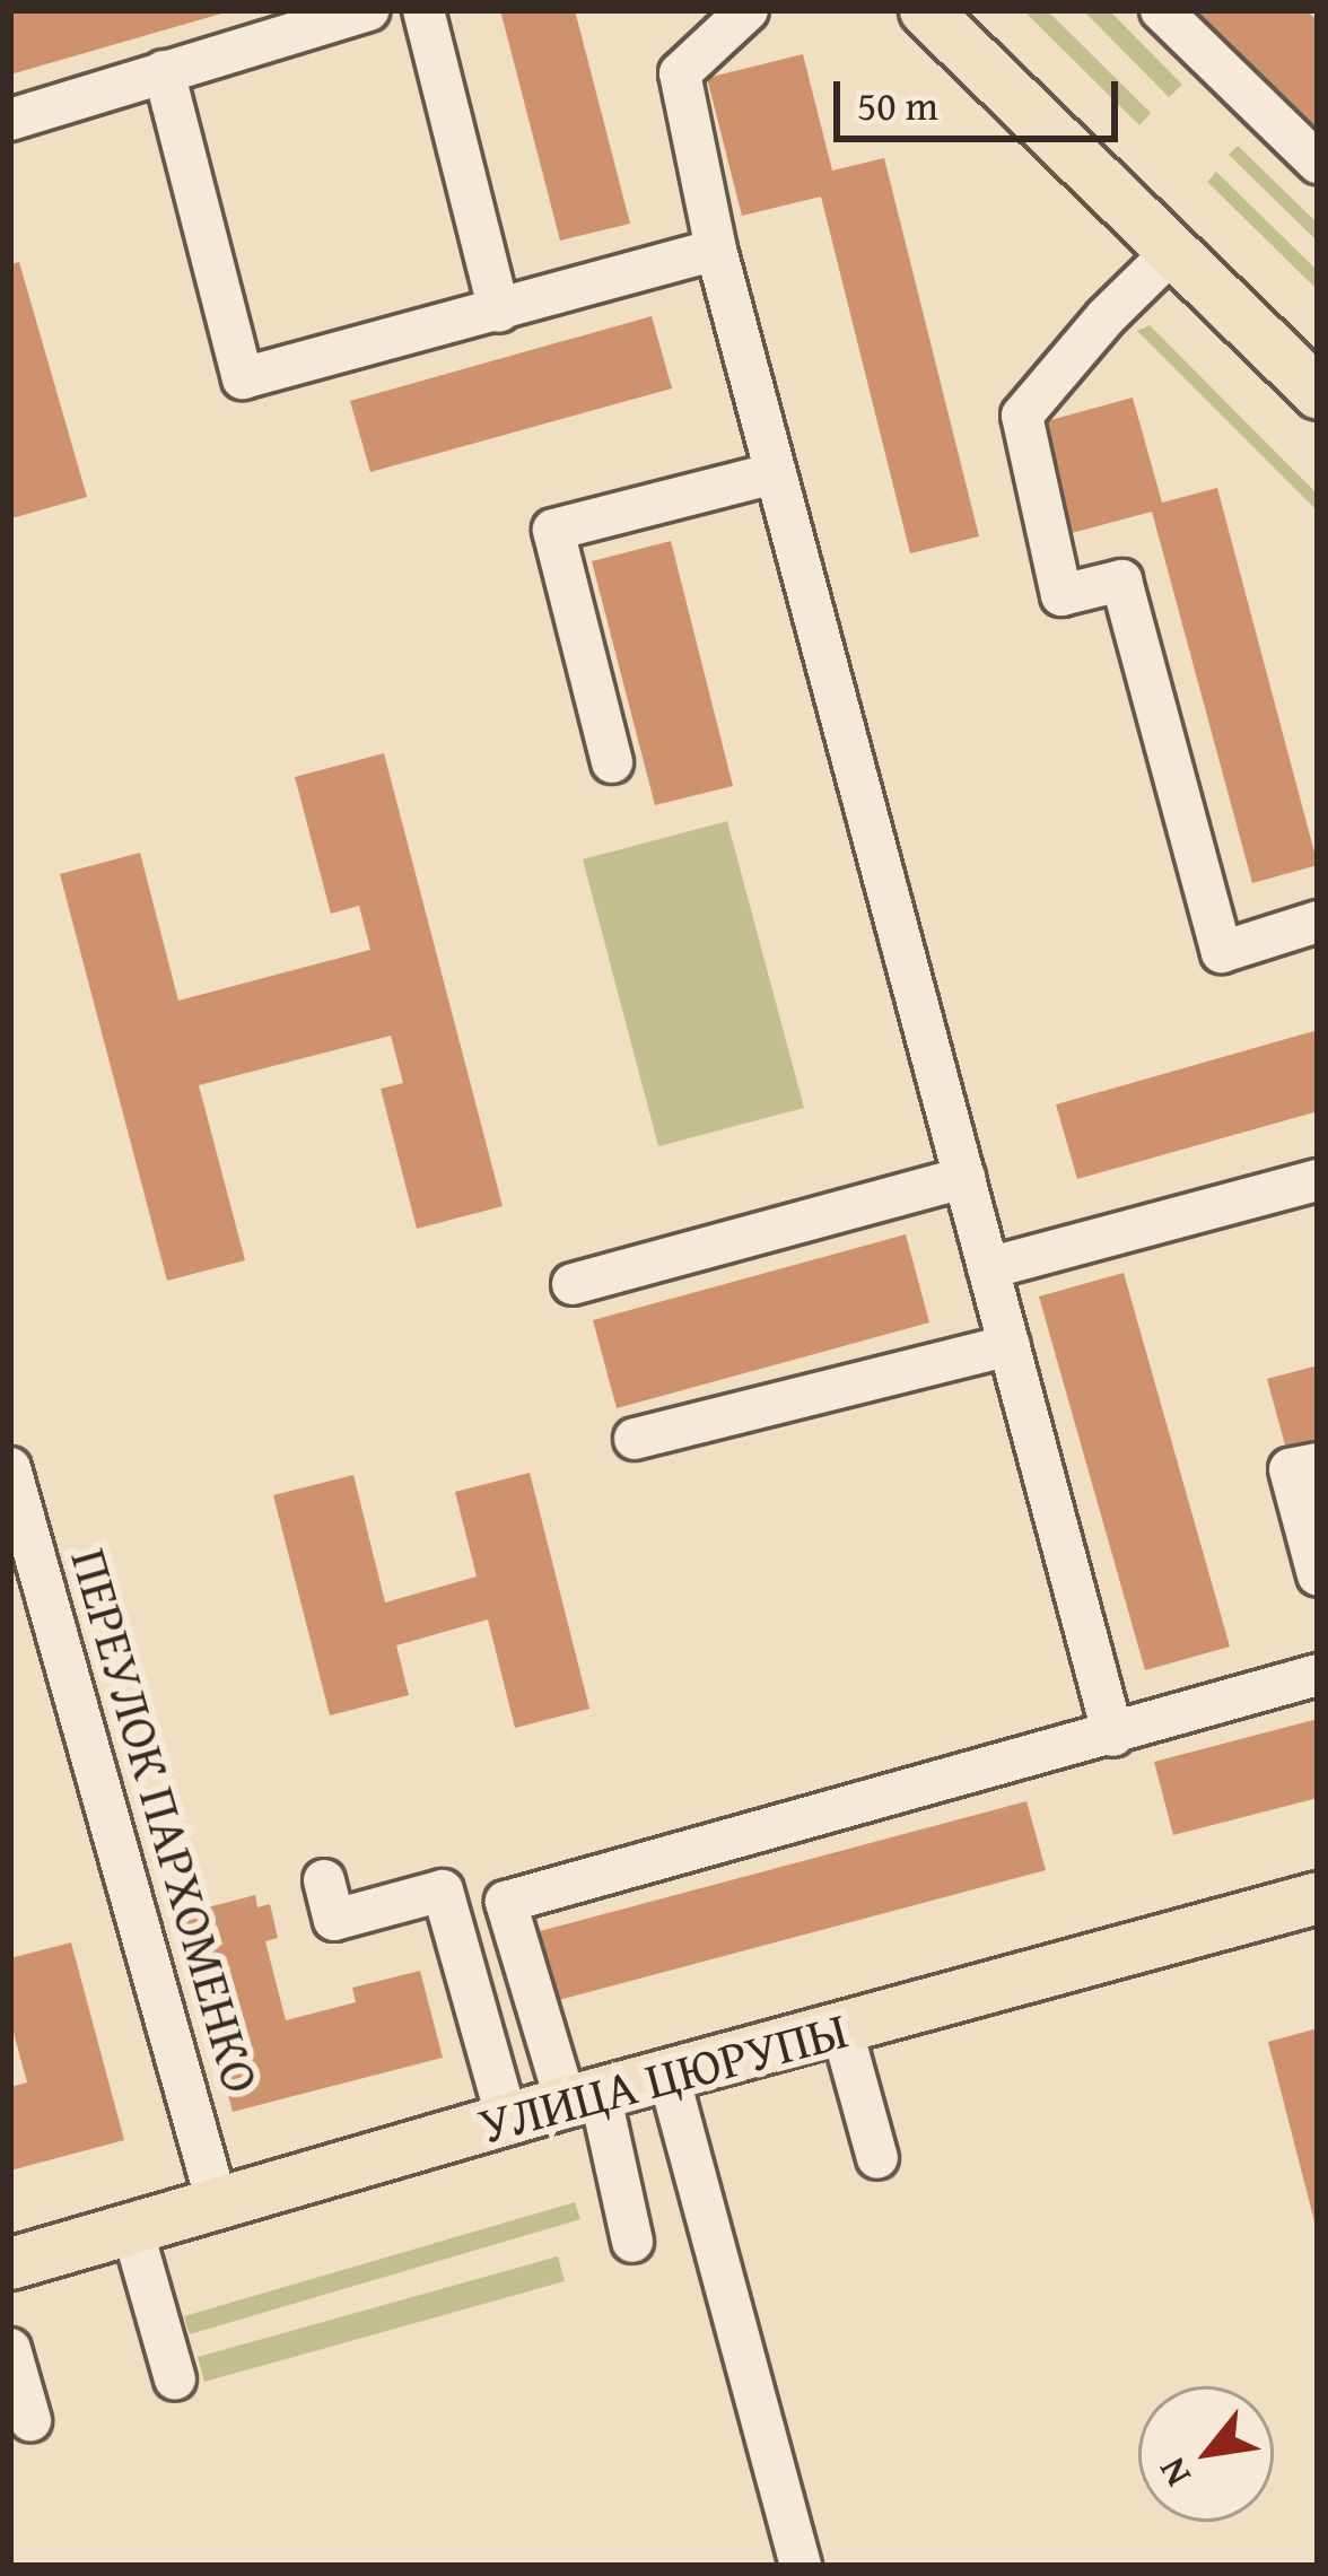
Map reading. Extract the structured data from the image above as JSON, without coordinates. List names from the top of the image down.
{
  "streets": {
    "main road": ["УЛИЦА ЦЮРУПЫ"],
    "street": ["ПЕРЕУЛОК ПАРХОМЕНКО"]
  },
  "crossings": [
    ["ПЕРЕУЛОК ПАРХОМЕНКО", "УЛИЦА ЦЮРУПЫ"]
  ],
  "scale_bar": "50 m",
  "north": "bottom left"
}
